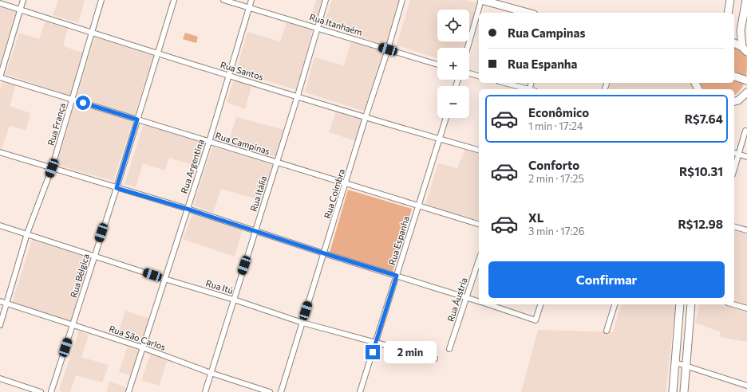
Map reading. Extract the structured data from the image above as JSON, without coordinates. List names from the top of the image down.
{
  "streets": {
    "street": [
      "Rua Itanhaém",
      "Rua Santos",
      "Rua França",
      "Rua Campinas",
      "Rua Argentina",
      "Rua Itália",
      "Rua Coimbra",
      "Rua Espanha",
      "Rua Bélgica",
      "Rua Itú",
      "Rua Áustria",
      "Rua São Carlos"
    ]
  },
  "crossings": [
    ["Rua Itanhaém", "Rua Argentina"],
    ["Rua Itanhaém", "Rua Itália"],
    ["Rua Itanhaém", "Rua Coimbra"],
    ["Rua Santos", "Rua França"],
    ["Rua Santos", "Rua Argentina"],
    ["Rua Santos", "Rua Itália"],
    ["Rua Santos", "Rua Coimbra"],
    ["Rua Santos", "Rua Espanha"],
    ["Rua Santos", "Rua Bélgica"],
    ["Rua França", "Rua Campinas"],
    ["Rua França", "Rua Itú"],
    ["Rua França", "Rua São Carlos"],
    ["Rua Campinas", "Rua Argentina"],
    ["Rua Campinas", "Rua Itália"],
    ["Rua Campinas", "Rua Coimbra"],
    ["Rua Campinas", "Rua Espanha"],
    ["Rua Campinas", "Rua Bélgica"],
    ["Rua Argentina", "Rua Itú"],
    ["Rua Argentina", "Rua São Carlos"],
    ["Rua Itália", "Rua Itú"],
    ["Rua Itália", "Rua São Carlos"],
    ["Rua Coimbra", "Rua Itú"],
    ["Rua Espanha", "Rua Itú"],
    ["Rua Bélgica", "Rua Itú"],
    ["Rua Bélgica", "Rua São Carlos"]
  ],
  "page": {
    "map_buttons": ["+", "−"],
    "banner": ["Rua Campinas", "Rua Espanha"],
    "list": [
      {
        "name": "Econômico",
        "note": "1 min · 17:24",
        "value": "R$7.64"
      },
      {
        "name": "Conforto",
        "note": "2 min · 17:25",
        "value": "R$10.31"
      },
      {
        "name": "XL",
        "note": "3 min · 17:26",
        "value": "R$12.98"
      }
    ],
    "buttons": "Confirmar",
    "bubble": "2 min"
  }
}
